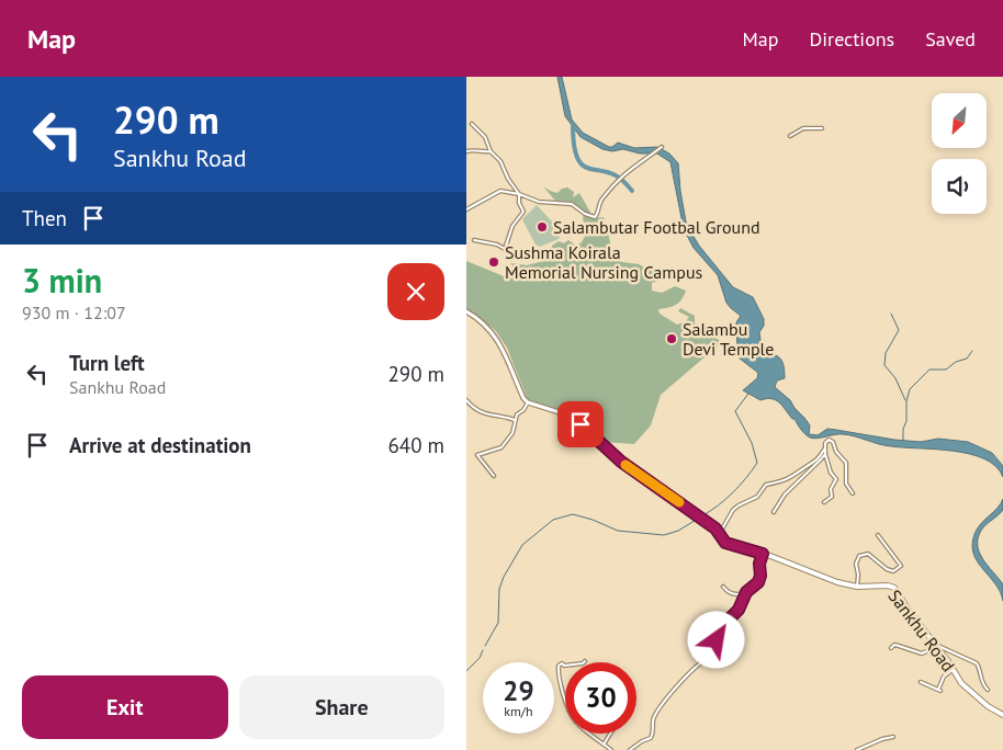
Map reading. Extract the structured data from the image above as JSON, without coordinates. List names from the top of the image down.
{
  "streets": {
    "main road": ["Sankhu Road"]
  },
  "places": ["Salambutar Footbal Ground", "Sushma Koirala Memorial Nursing Campus", "Salambu Devi Temple"],
  "north": "bottom left",
  "page": {
    "header": "Map",
    "nav": ["Map", "Directions", "Saved"],
    "turn": ["290 m", "Sankhu Road"],
    "then": "Then",
    "heading": ["3 min", "930 m · 12:07"],
    "list": [
      {
        "name": "Turn left",
        "note": "Sankhu Road",
        "value": "290 m"
      },
      {
        "name": "Arrive at destination",
        "value": "640 m"
      }
    ],
    "speed": "29 km/h",
    "limit": "30",
    "buttons": ["Exit", "Share"]
  }
}
